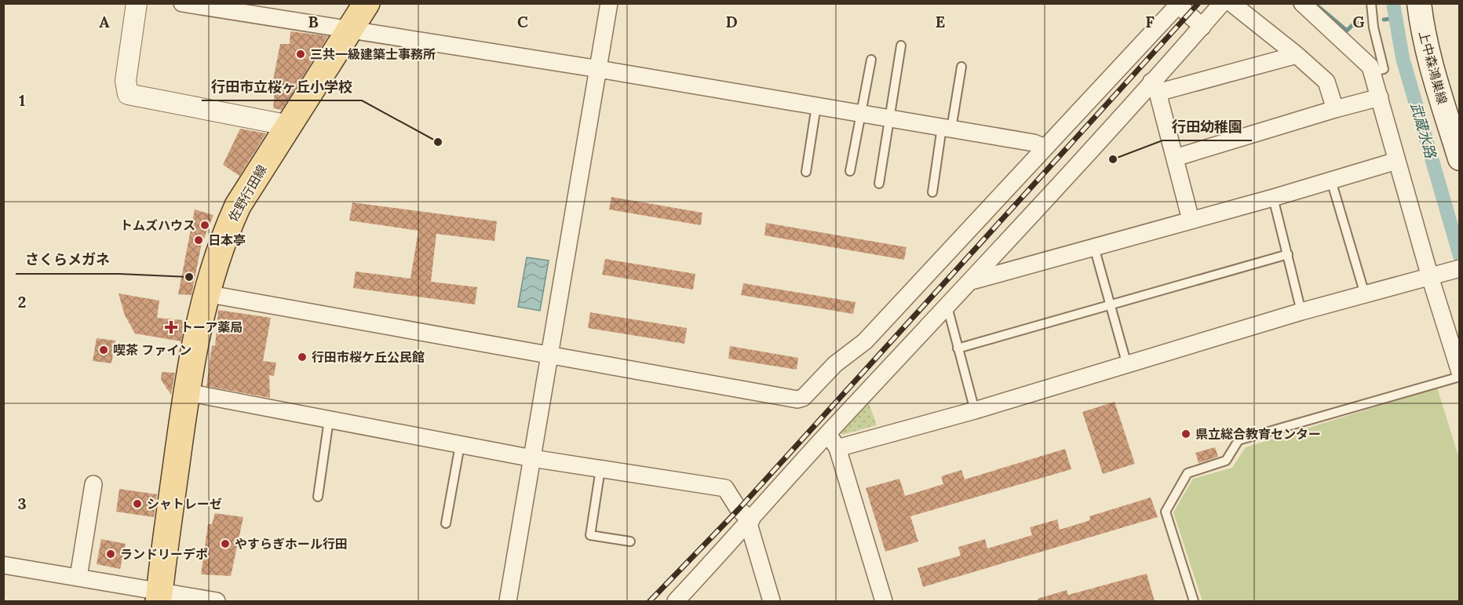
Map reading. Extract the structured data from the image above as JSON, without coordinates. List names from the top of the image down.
{
  "streets": {
    "main road": ["上中森鴻巣線", "佐野行田線"]
  },
  "water": ["武蔵水路"],
  "places": {
    "other": [
      "三共一級建築士事務所",
      "行田市立桜ヶ丘小学校",
      "行田幼稚園",
      "トムズハウス",
      "日本亭",
      "さくらメガネ",
      "喫茶 ファイン",
      "行田市桜ケ丘公民館",
      "県立総合教育センター",
      "シャトレーゼ",
      "やすらぎホール行田",
      "ランドリーデポ"
    ],
    "health": ["トーア薬局"]
  },
  "grid": {
    "columns": [
      "A",
      "B",
      "C",
      "D",
      "E",
      "F",
      "G"
    ],
    "rows": ["1", "2", "3"]
  }
}
